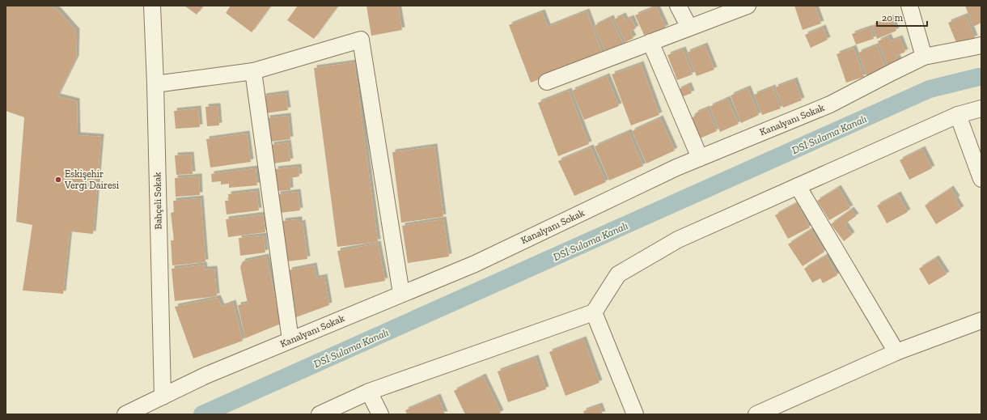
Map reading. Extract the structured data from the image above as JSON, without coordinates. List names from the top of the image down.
{
  "streets": {
    "street": ["Kanalyanı Sokak", "Bahçeli Sokak"]
  },
  "crossings": [
    ["Kanalyanı Sokak", "Bahçeli Sokak"]
  ],
  "water": ["DSİ Sulama Kanalı"],
  "places": ["Eskişehir Vergi Dairesi"],
  "scale_bar": "20 m"
}
